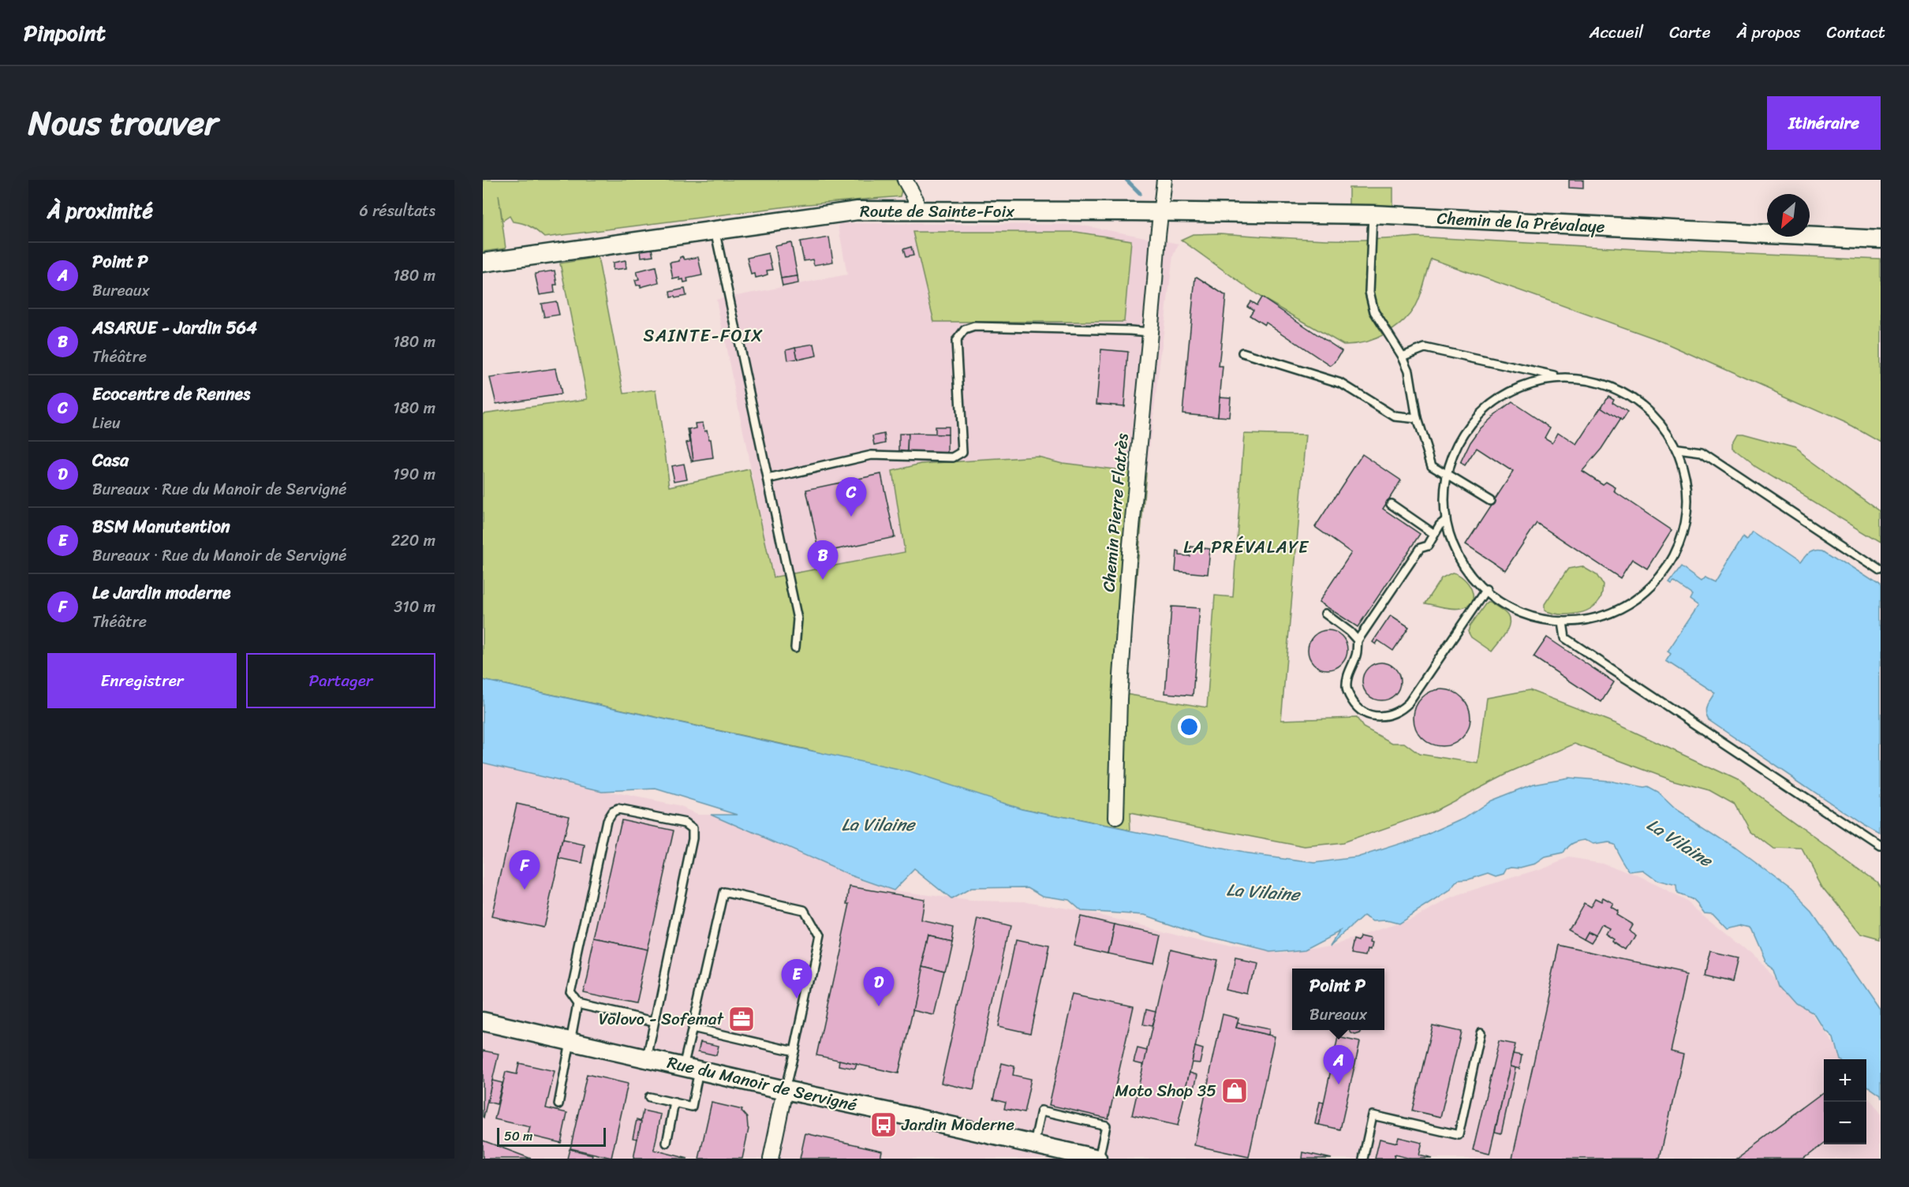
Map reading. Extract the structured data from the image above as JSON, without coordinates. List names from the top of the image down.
{
  "streets": {
    "street": [
      "Route de Sainte-Foix",
      "Chemin de la Prévalaye",
      "Chemin Pierre Flatrès",
      "Rue du Manoir de Servigné"
    ]
  },
  "crossings": [
    ["Route de Sainte-Foix", "Chemin de la Prévalaye"],
    ["Route de Sainte-Foix", "Chemin Pierre Flatrès"],
    ["Chemin de la Prévalaye", "Chemin Pierre Flatrès"]
  ],
  "districts": ["SAINTE-FOIX", "LA PRÉVALAYE"],
  "water": ["La Vilaine"],
  "places": {
    "office": ["Volovo - Sofemat"],
    "shop": ["Moto Shop 35"],
    "bus stop": ["Jardin Moderne"]
  },
  "scale_bar": "50 m",
  "north": "bottom left",
  "page": {
    "header": "Pinpoint",
    "nav": [
      "Accueil",
      "Carte",
      "À propos",
      "Contact"
    ],
    "title": "Nous trouver",
    "buttons": [
      "Itinéraire",
      ["Enregistrer", "Partager"]
    ],
    "heading": ["À proximité", "6 résultats"],
    "list": [
      {
        "mark": "A",
        "name": "Point P",
        "note": "Bureaux",
        "value": "180 m"
      },
      {
        "mark": "B",
        "name": "ASARUE - Jardin 564",
        "note": "Théâtre",
        "value": "180 m"
      },
      {
        "mark": "C",
        "name": "Ecocentre de Rennes",
        "note": "Lieu",
        "value": "180 m"
      },
      {
        "mark": "D",
        "name": "Casa",
        "note": "Bureaux · Rue du Manoir de Servigné",
        "value": "190 m"
      },
      {
        "mark": "E",
        "name": "BSM Manutention",
        "note": "Bureaux · Rue du Manoir de Servigné",
        "value": "220 m"
      },
      {
        "mark": "F",
        "name": "Le Jardin moderne",
        "note": "Théâtre",
        "value": "310 m"
      }
    ],
    "pins": [
      "C",
      "B",
      "F",
      "E",
      "D",
      "A"
    ],
    "popup": ["Point P", "Bureaux"],
    "map_buttons": ["+", "−"],
    "scale": "50 m"
  }
}
